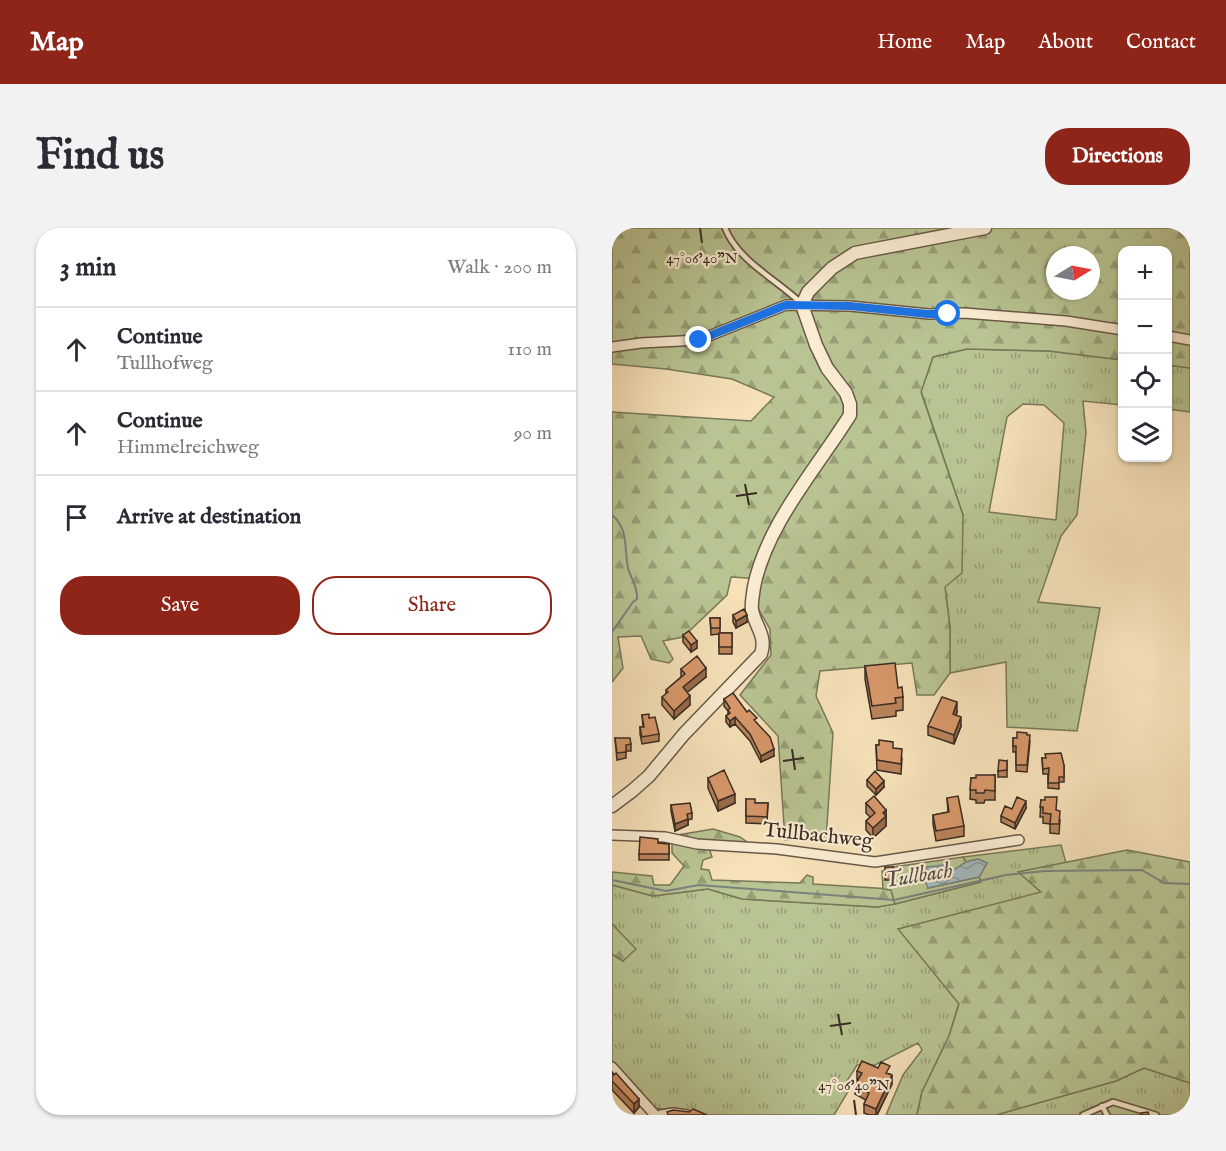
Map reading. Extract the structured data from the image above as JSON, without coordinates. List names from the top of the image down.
{
  "streets": {
    "street": ["Tullbachweg"]
  },
  "water": ["Tullbach"],
  "north": "right",
  "page": {
    "header": "Map",
    "nav": [
      "Home",
      "Map",
      "About",
      "Contact"
    ],
    "buttons": [
      "Directions",
      ["Save", "Share"]
    ],
    "title": "Find us",
    "heading": ["3 min", "Walk · 200 m"],
    "map_buttons": ["+", "−"],
    "list": [
      ["Continue", "Tullhofweg", "110 m"],
      ["Continue", "Himmelreichweg", "90 m"],
      "Arrive at destination"
    ]
  },
  "coordinates": ["47°06'40\"N"]
}
